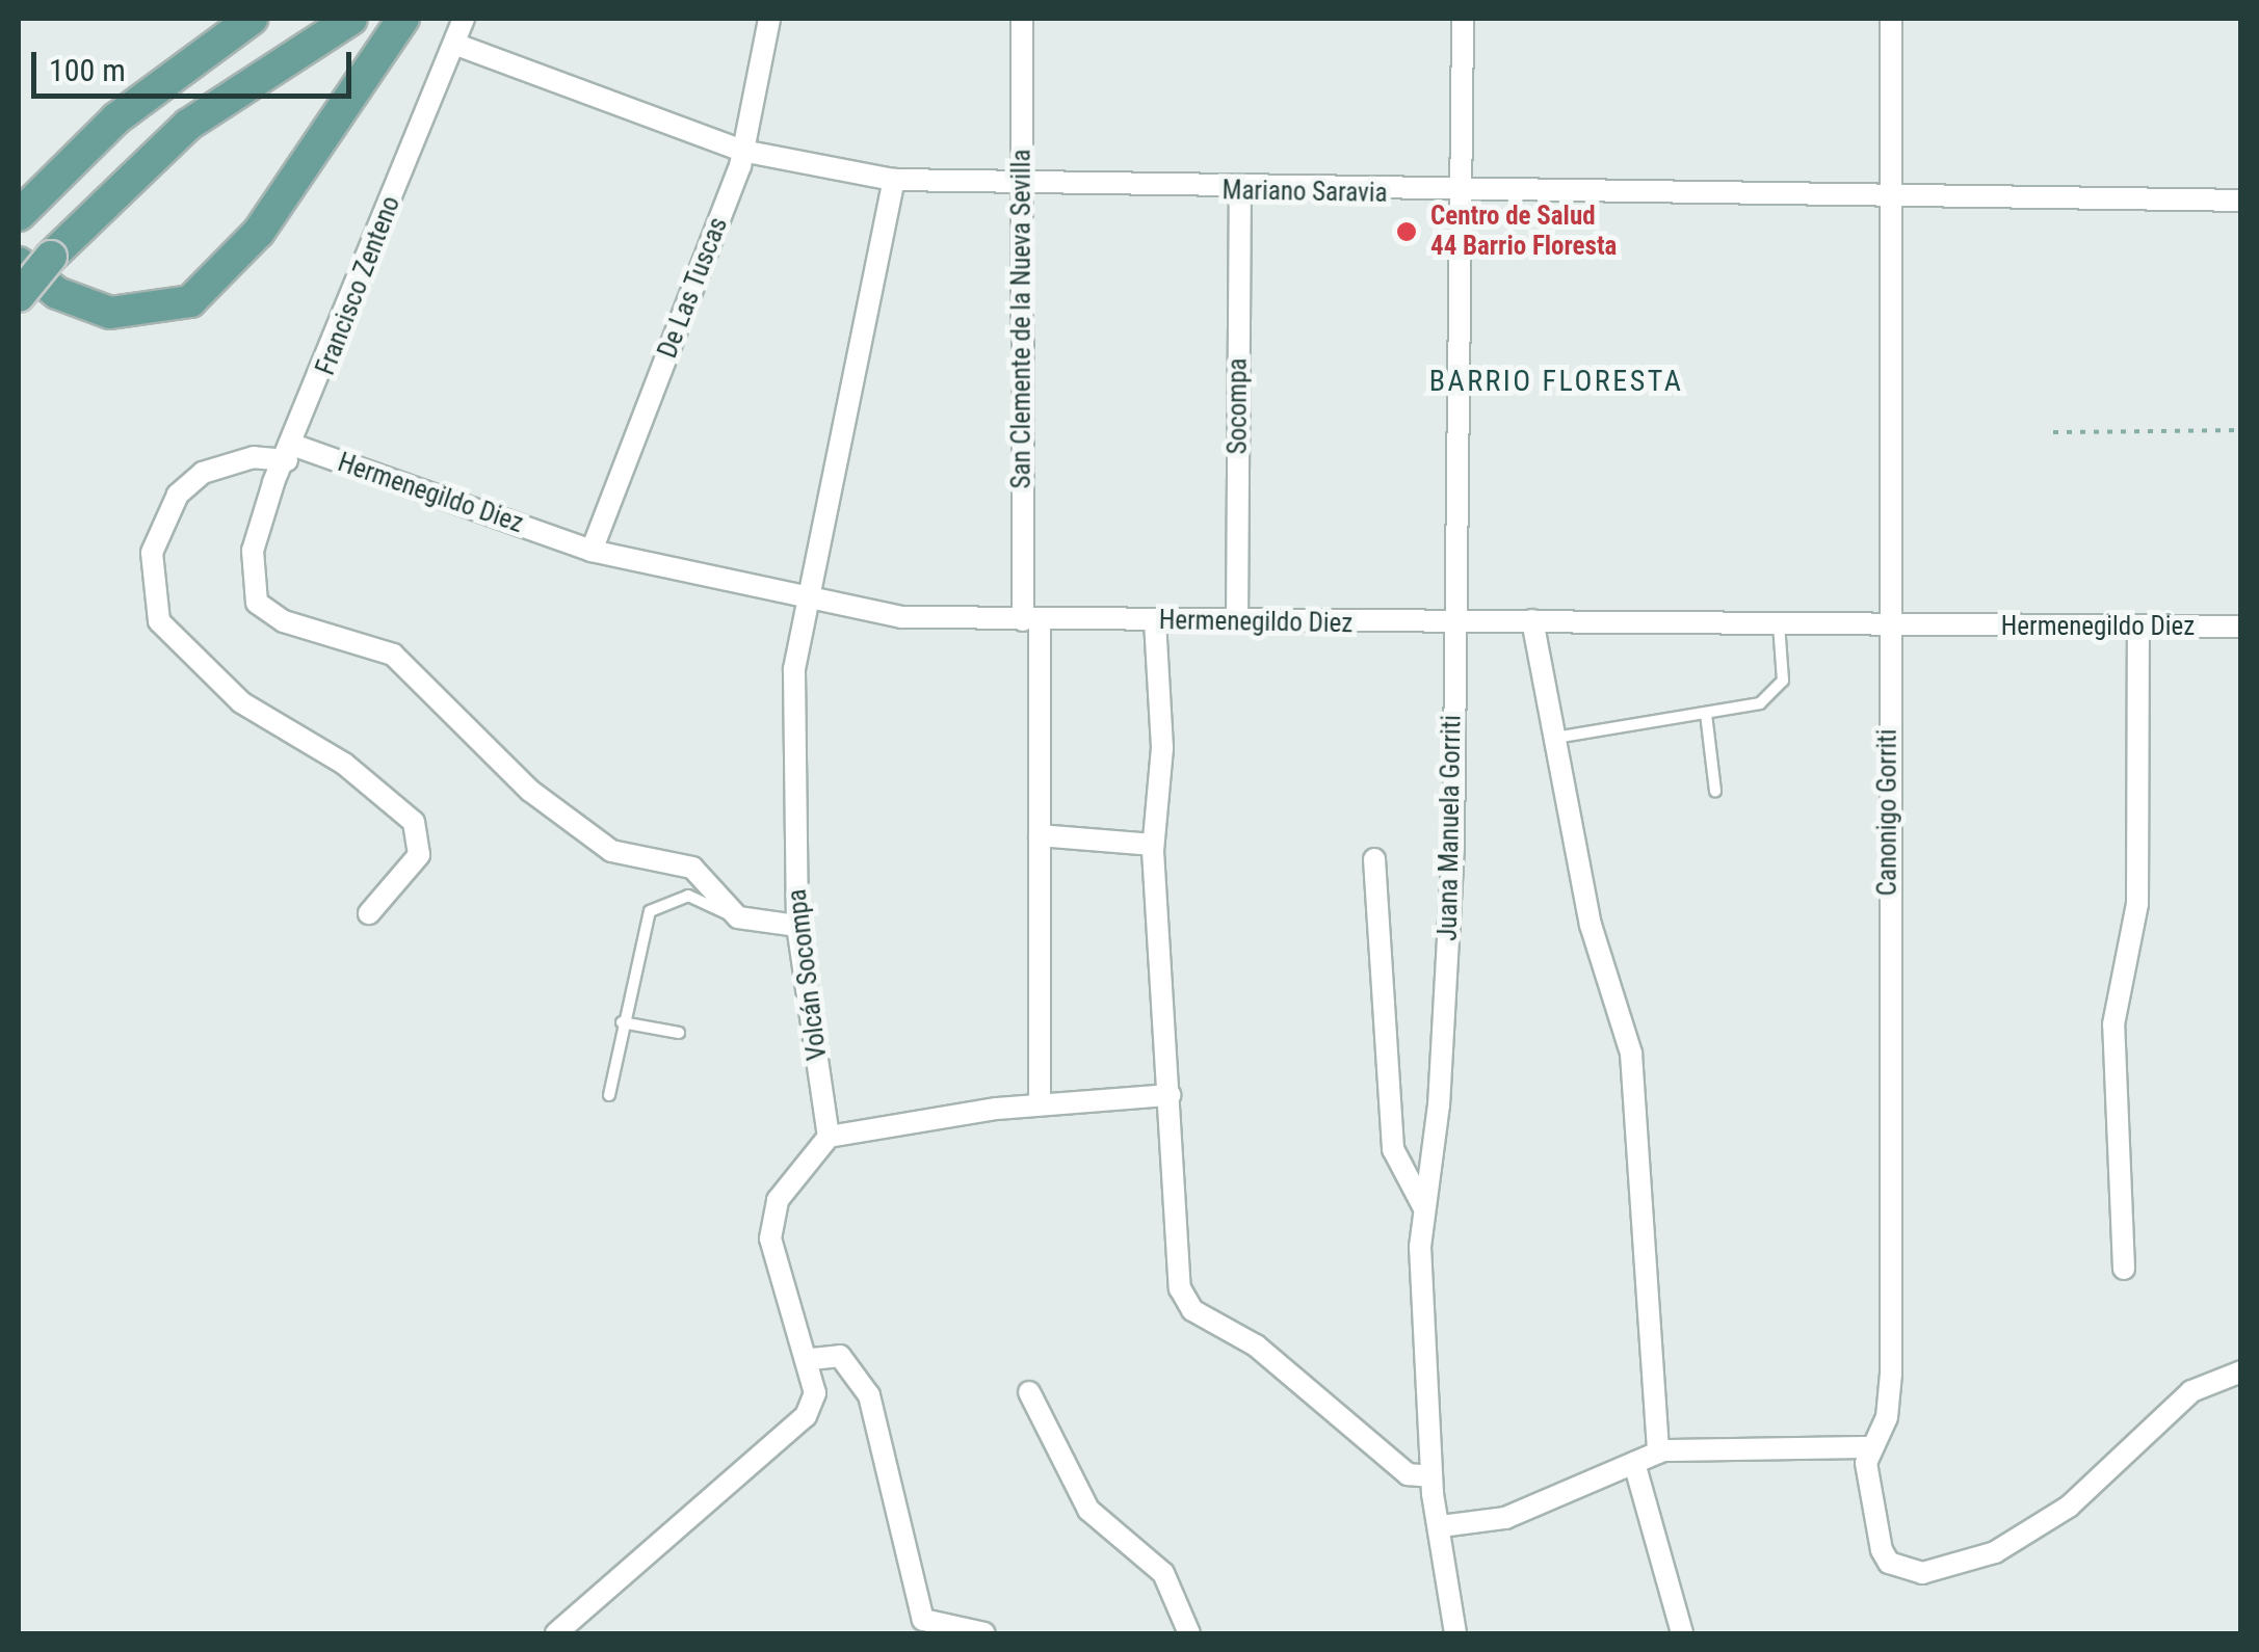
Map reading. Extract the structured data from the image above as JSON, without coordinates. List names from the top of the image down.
{
  "streets": {
    "street": [
      "Mariano Saravia",
      "Francisco Zenteno",
      "De Las Tuscas",
      "San Clemente de la Nueva Sevilla",
      "Socompa",
      "Hermenegildo Diez",
      "Canonigo Gorriti",
      "Juana Manuela Gorriti",
      "Volcán Socompa"
    ]
  },
  "crossings": [
    ["Mariano Saravia", "Francisco Zenteno"],
    ["Mariano Saravia", "De Las Tuscas"],
    ["Mariano Saravia", "San Clemente de la Nueva Sevilla"],
    ["Mariano Saravia", "Socompa"],
    ["Mariano Saravia", "Canonigo Gorriti"],
    ["Mariano Saravia", "Juana Manuela Gorriti"],
    ["Mariano Saravia", "Volcán Socompa"],
    ["Francisco Zenteno", "Hermenegildo Diez"],
    ["De Las Tuscas", "Hermenegildo Diez"],
    ["San Clemente de la Nueva Sevilla", "Hermenegildo Diez"],
    ["Socompa", "Hermenegildo Diez"],
    ["Hermenegildo Diez", "Canonigo Gorriti"],
    ["Hermenegildo Diez", "Juana Manuela Gorriti"],
    ["Hermenegildo Diez", "Volcán Socompa"]
  ],
  "districts": ["BARRIO FLORESTA"],
  "places": ["Centro de Salud 44 Barrio Floresta"],
  "scale_bar": "100 m"
}
